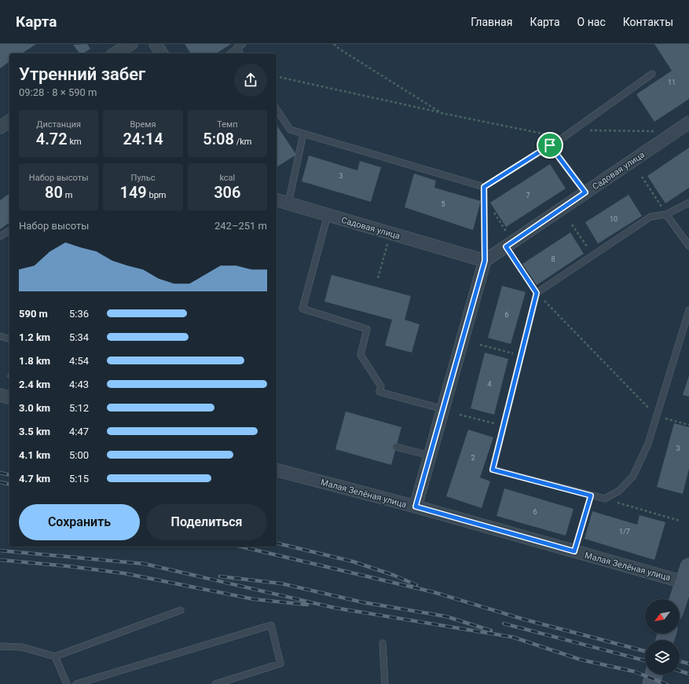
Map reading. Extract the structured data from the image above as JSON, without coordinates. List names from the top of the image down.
{
  "streets": {
    "street": ["Садовая улица", "Малая Зелёная улица"]
  },
  "house_numbers": [
    "11",
    "3",
    "7",
    "5",
    "10",
    "8",
    "6",
    "4",
    "3",
    "2",
    "6",
    "1/7"
  ],
  "north": "bottom left",
  "page": {
    "header": "Карта",
    "nav": [
      "Главная",
      "Карта",
      "О нас",
      "Контакты"
    ],
    "heading": ["Утренний забег", "09:28 · 8 × 590 m"],
    "stats": [
      ["Дистанция", "4.72 km"],
      ["Время", "24:14"],
      ["Темп", "5:08 /km"],
      ["Набор высоты", "80 m"],
      ["Пульс", "149 bpm"],
      ["kcal", "306"]
    ],
    "chart": ["Набор высоты", "242–251 m"],
    "list": [
      {
        "name": "590 m",
        "note": "5:36"
      },
      {
        "name": "1.2 km",
        "note": "5:34"
      },
      {
        "name": "1.8 km",
        "note": "4:54"
      },
      {
        "name": "2.4 km",
        "note": "4:43"
      },
      {
        "name": "3.0 km",
        "note": "5:12"
      },
      {
        "name": "3.5 km",
        "note": "4:47"
      },
      {
        "name": "4.1 km",
        "note": "5:00"
      },
      {
        "name": "4.7 km",
        "note": "5:15"
      }
    ],
    "buttons": ["Сохранить", "Поделиться"]
  }
}
